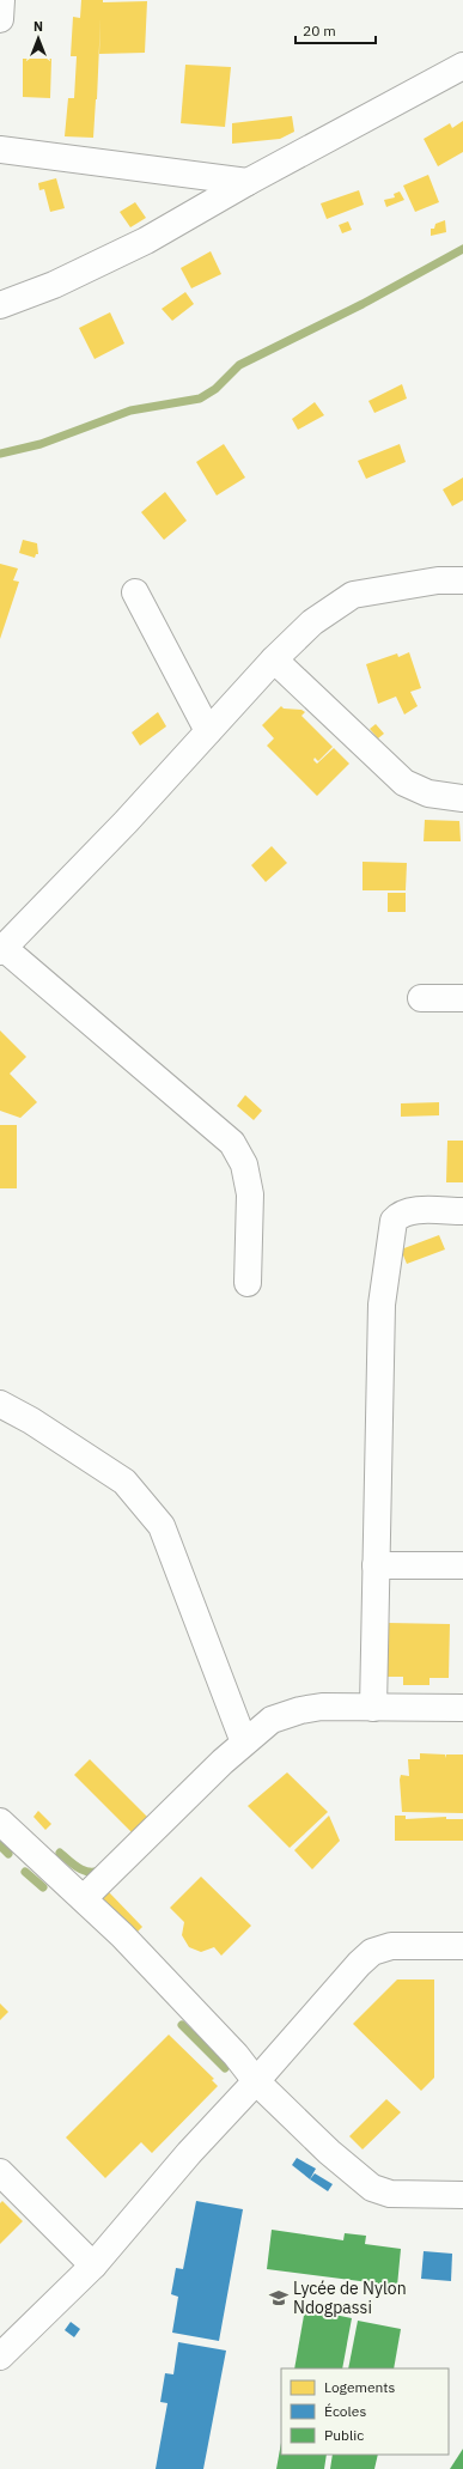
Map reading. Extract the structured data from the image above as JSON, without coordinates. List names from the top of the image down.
{
  "places": {
    "school or university": ["Lycée de Nylon Ndogpassi"]
  },
  "legend": ["Logements", "Écoles", "Public"],
  "scale_bar": "20 m",
  "north": "top"
}
